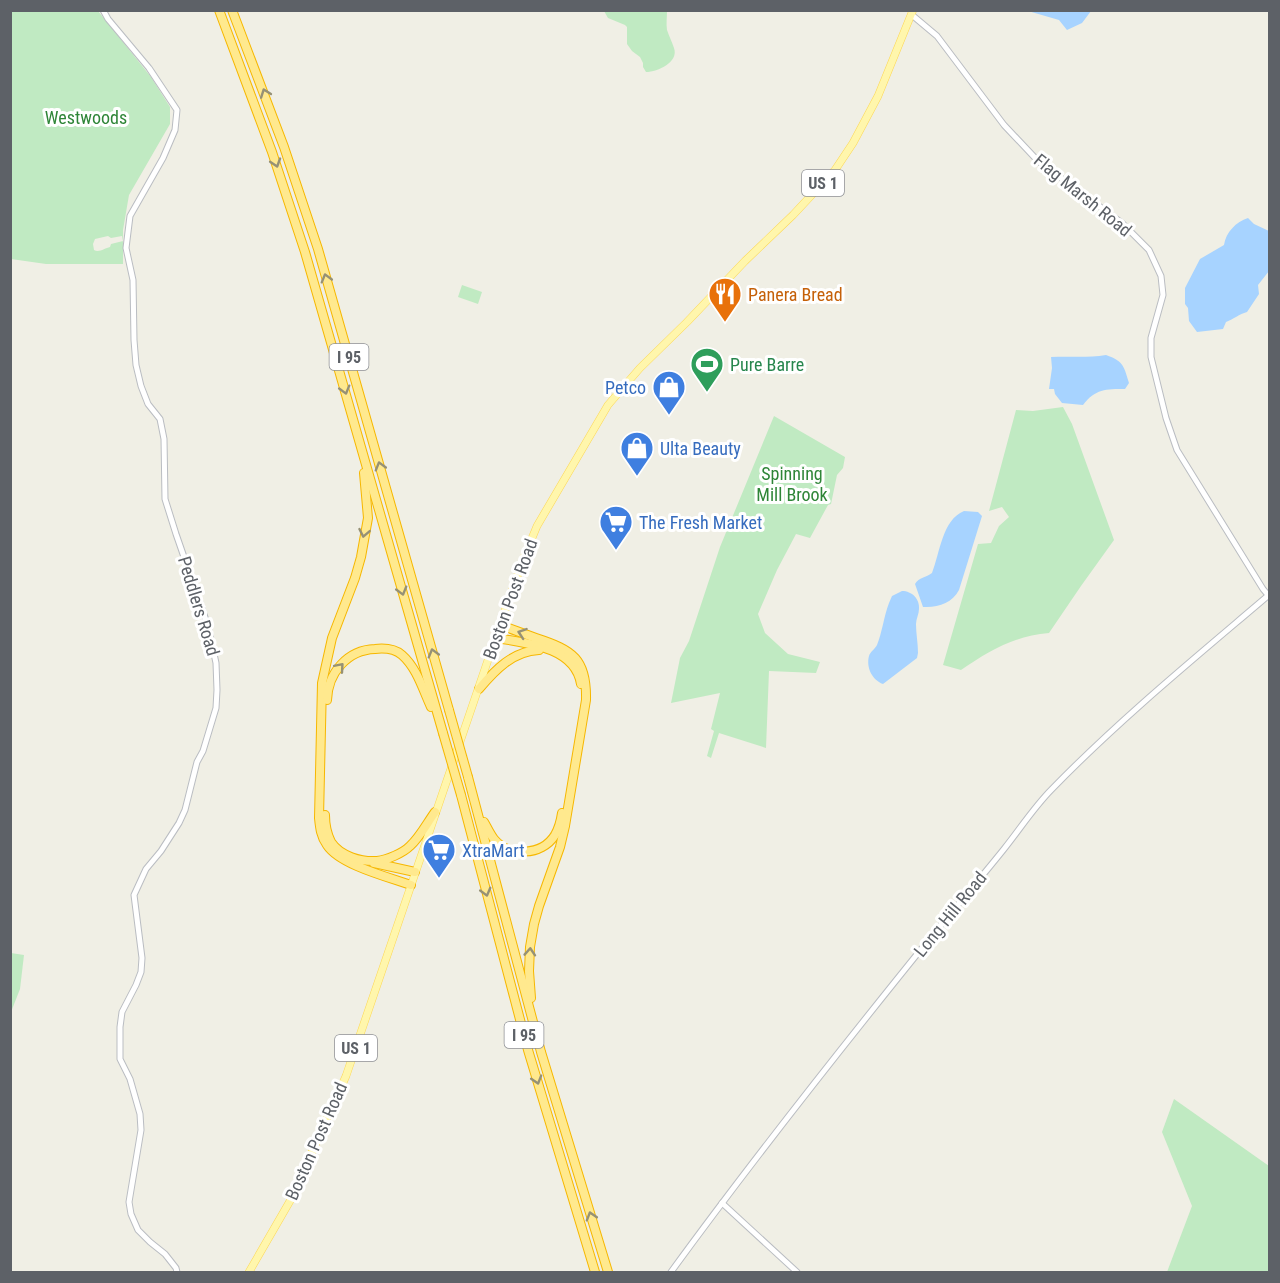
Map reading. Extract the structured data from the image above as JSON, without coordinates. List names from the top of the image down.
{
  "streets": {
    "highway": ["I 95"],
    "main road": ["US 1", "Boston Post Road"],
    "street": ["Flag Marsh Road", "Peddlers Road", "Long Hill Road"]
  },
  "crossings": [
    ["Flag Marsh Road", "Boston Post Road"],
    ["Flag Marsh Road", "Long Hill Road"]
  ],
  "parks": ["Westwoods", "Spinning Mill Brook"],
  "places": {
    "restaurant": ["Panera Bread"],
    "sports": ["Pure Barre"],
    "shop": ["Petco", "Ulta Beauty"],
    "supermarket": ["The Fresh Market", "XtraMart"]
  }
}
